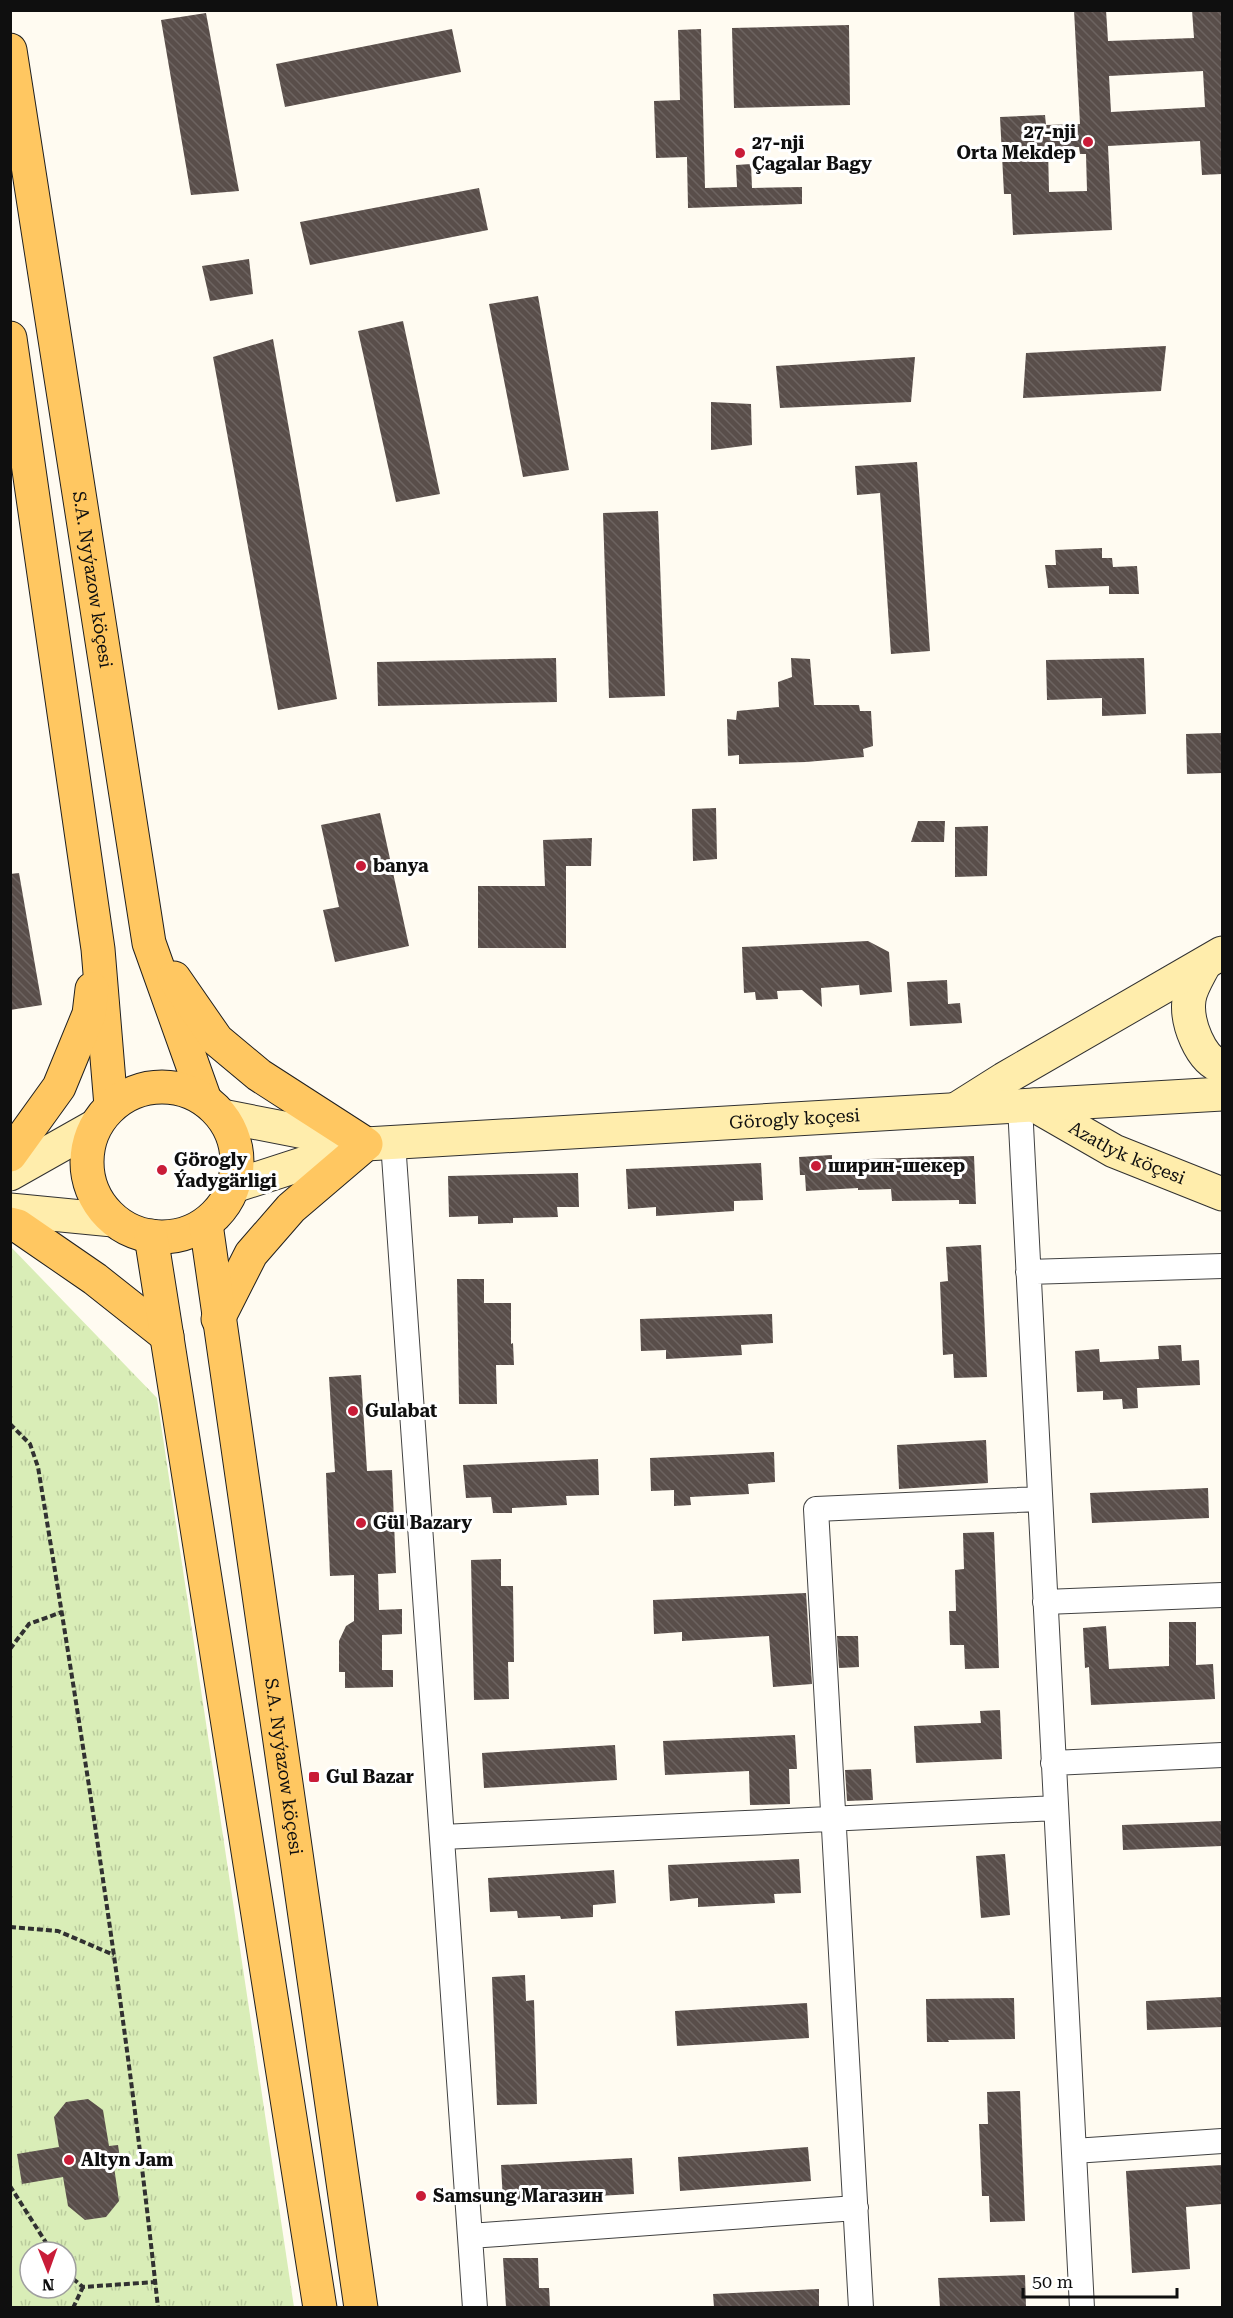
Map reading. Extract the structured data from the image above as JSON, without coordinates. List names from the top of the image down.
{
  "streets": {
    "main road": ["S.A. Nyýazow köçesi"],
    "street": ["Görogly koçesi", "Azatlyk köçesi"]
  },
  "crossings": [
    ["Görogly koçesi", "Azatlyk köçesi"]
  ],
  "places": {
    "other": [
      "27-nji Orta Mekdep",
      "27-nji Çagalar Bagy",
      "banya",
      "ширин-шекер",
      "Görogly Ýadygärligi",
      "Gulabat",
      "Gül Bazary",
      "Altyn Jam",
      "Samsung Магазин"
    ],
    "transit": ["Gul Bazar"]
  },
  "scale_bar": "50 m",
  "north": "bottom"
}
